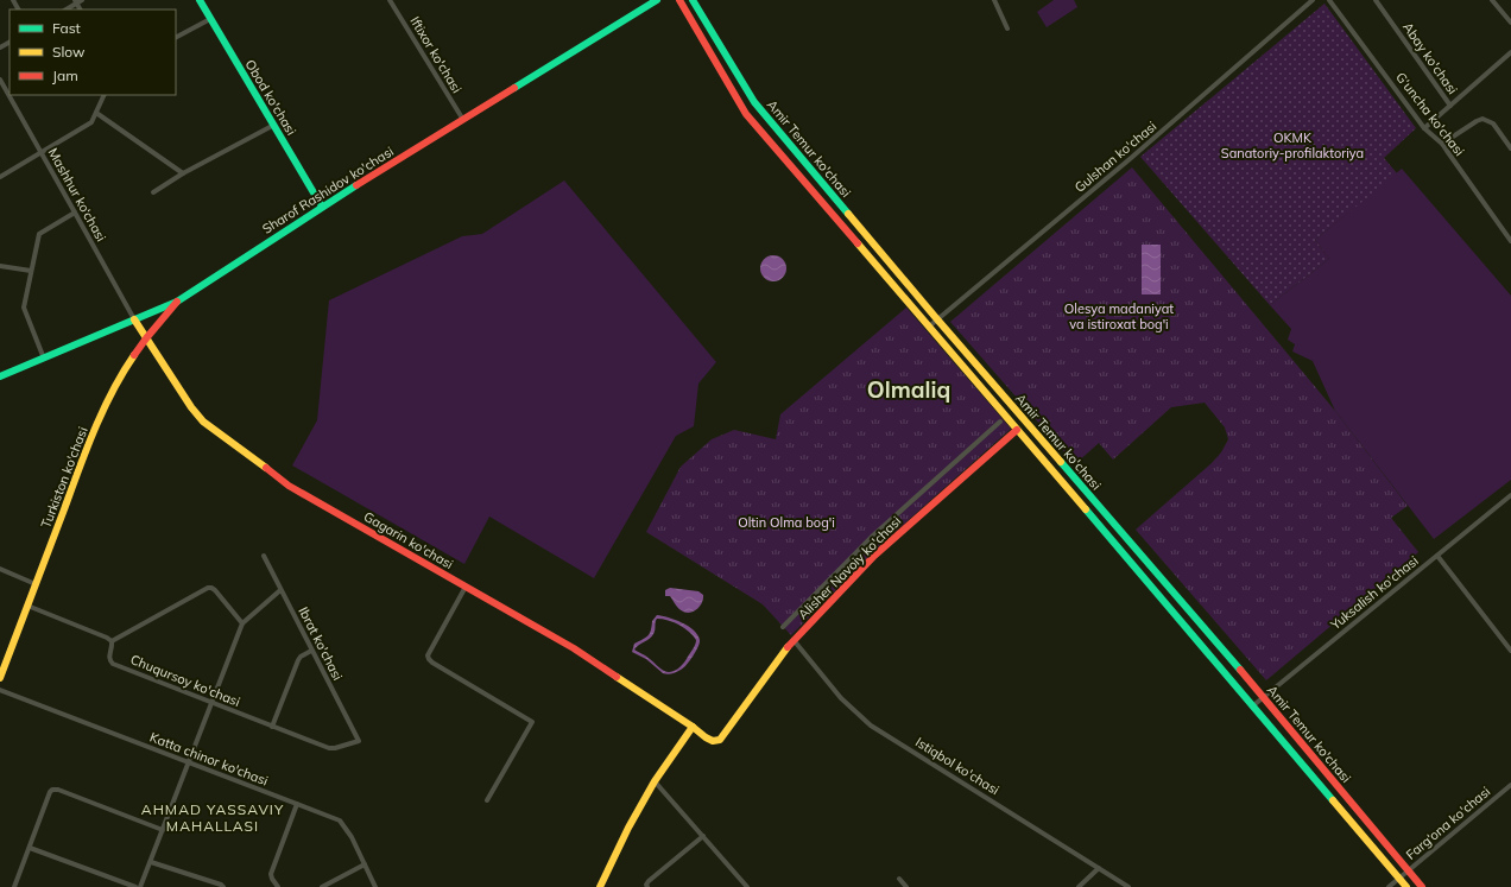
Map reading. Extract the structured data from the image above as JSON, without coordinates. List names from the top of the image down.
{
  "streets": {
    "main road": [
      "Obod ko'chasi",
      "Amir Temur ko'chasi",
      "Sharof Rashidov ko'chasi",
      "Turkiston ko'chasi",
      "Gagarin ko'chasi",
      "Alisher Navoiy ko'chasi"
    ],
    "street": [
      "Iftixor ko'chasi",
      "Abay ko'chasi",
      "G‘uncha ko'chasi",
      "Gulshan ko'chasi",
      "Mashhur ko‘chasi",
      "Yuksalish ko'chasi",
      "Ibrat ko'chasi",
      "Chuqursoy ko'chasi",
      "Katta chinor ko'chasi",
      "Istiqbol ko'chasi",
      "Farg‘ona ko'chasi"
    ]
  },
  "crossings": [
    ["Iftixor ko'chasi", "Sharof Rashidov ko'chasi"],
    ["Obod ko'chasi", "Sharof Rashidov ko'chasi"],
    ["Amir Temur ko'chasi", "Gulshan ko'chasi"],
    ["Amir Temur ko'chasi", "Alisher Navoiy ko'chasi"],
    ["Amir Temur ko'chasi", "Yuksalish ko'chasi"],
    ["Amir Temur ko'chasi", "Farg‘ona ko'chasi"],
    ["Sharof Rashidov ko'chasi", "Mashhur ko‘chasi"],
    ["Sharof Rashidov ko'chasi", "Turkiston ko'chasi"],
    ["Sharof Rashidov ko'chasi", "Gagarin ko'chasi"],
    ["Mashhur ko‘chasi", "Gagarin ko'chasi"],
    ["Turkiston ko'chasi", "Gagarin ko'chasi"],
    ["Gagarin ko'chasi", "Alisher Navoiy ko'chasi"],
    ["Alisher Navoiy ko'chasi", "Istiqbol ko'chasi"],
    ["Ibrat ko'chasi", "Chuqursoy ko'chasi"]
  ],
  "districts": ["Olmaliq", "AHMAD YASSAVIY MAHALLASI"],
  "parks": ["OKMK Sanatoriy-profilaktoriya", "Olesya madaniyat va istiroxat bog'i", "Oltin Olma bog'i"],
  "legend": ["Fast", "Slow", "Jam"]
}
